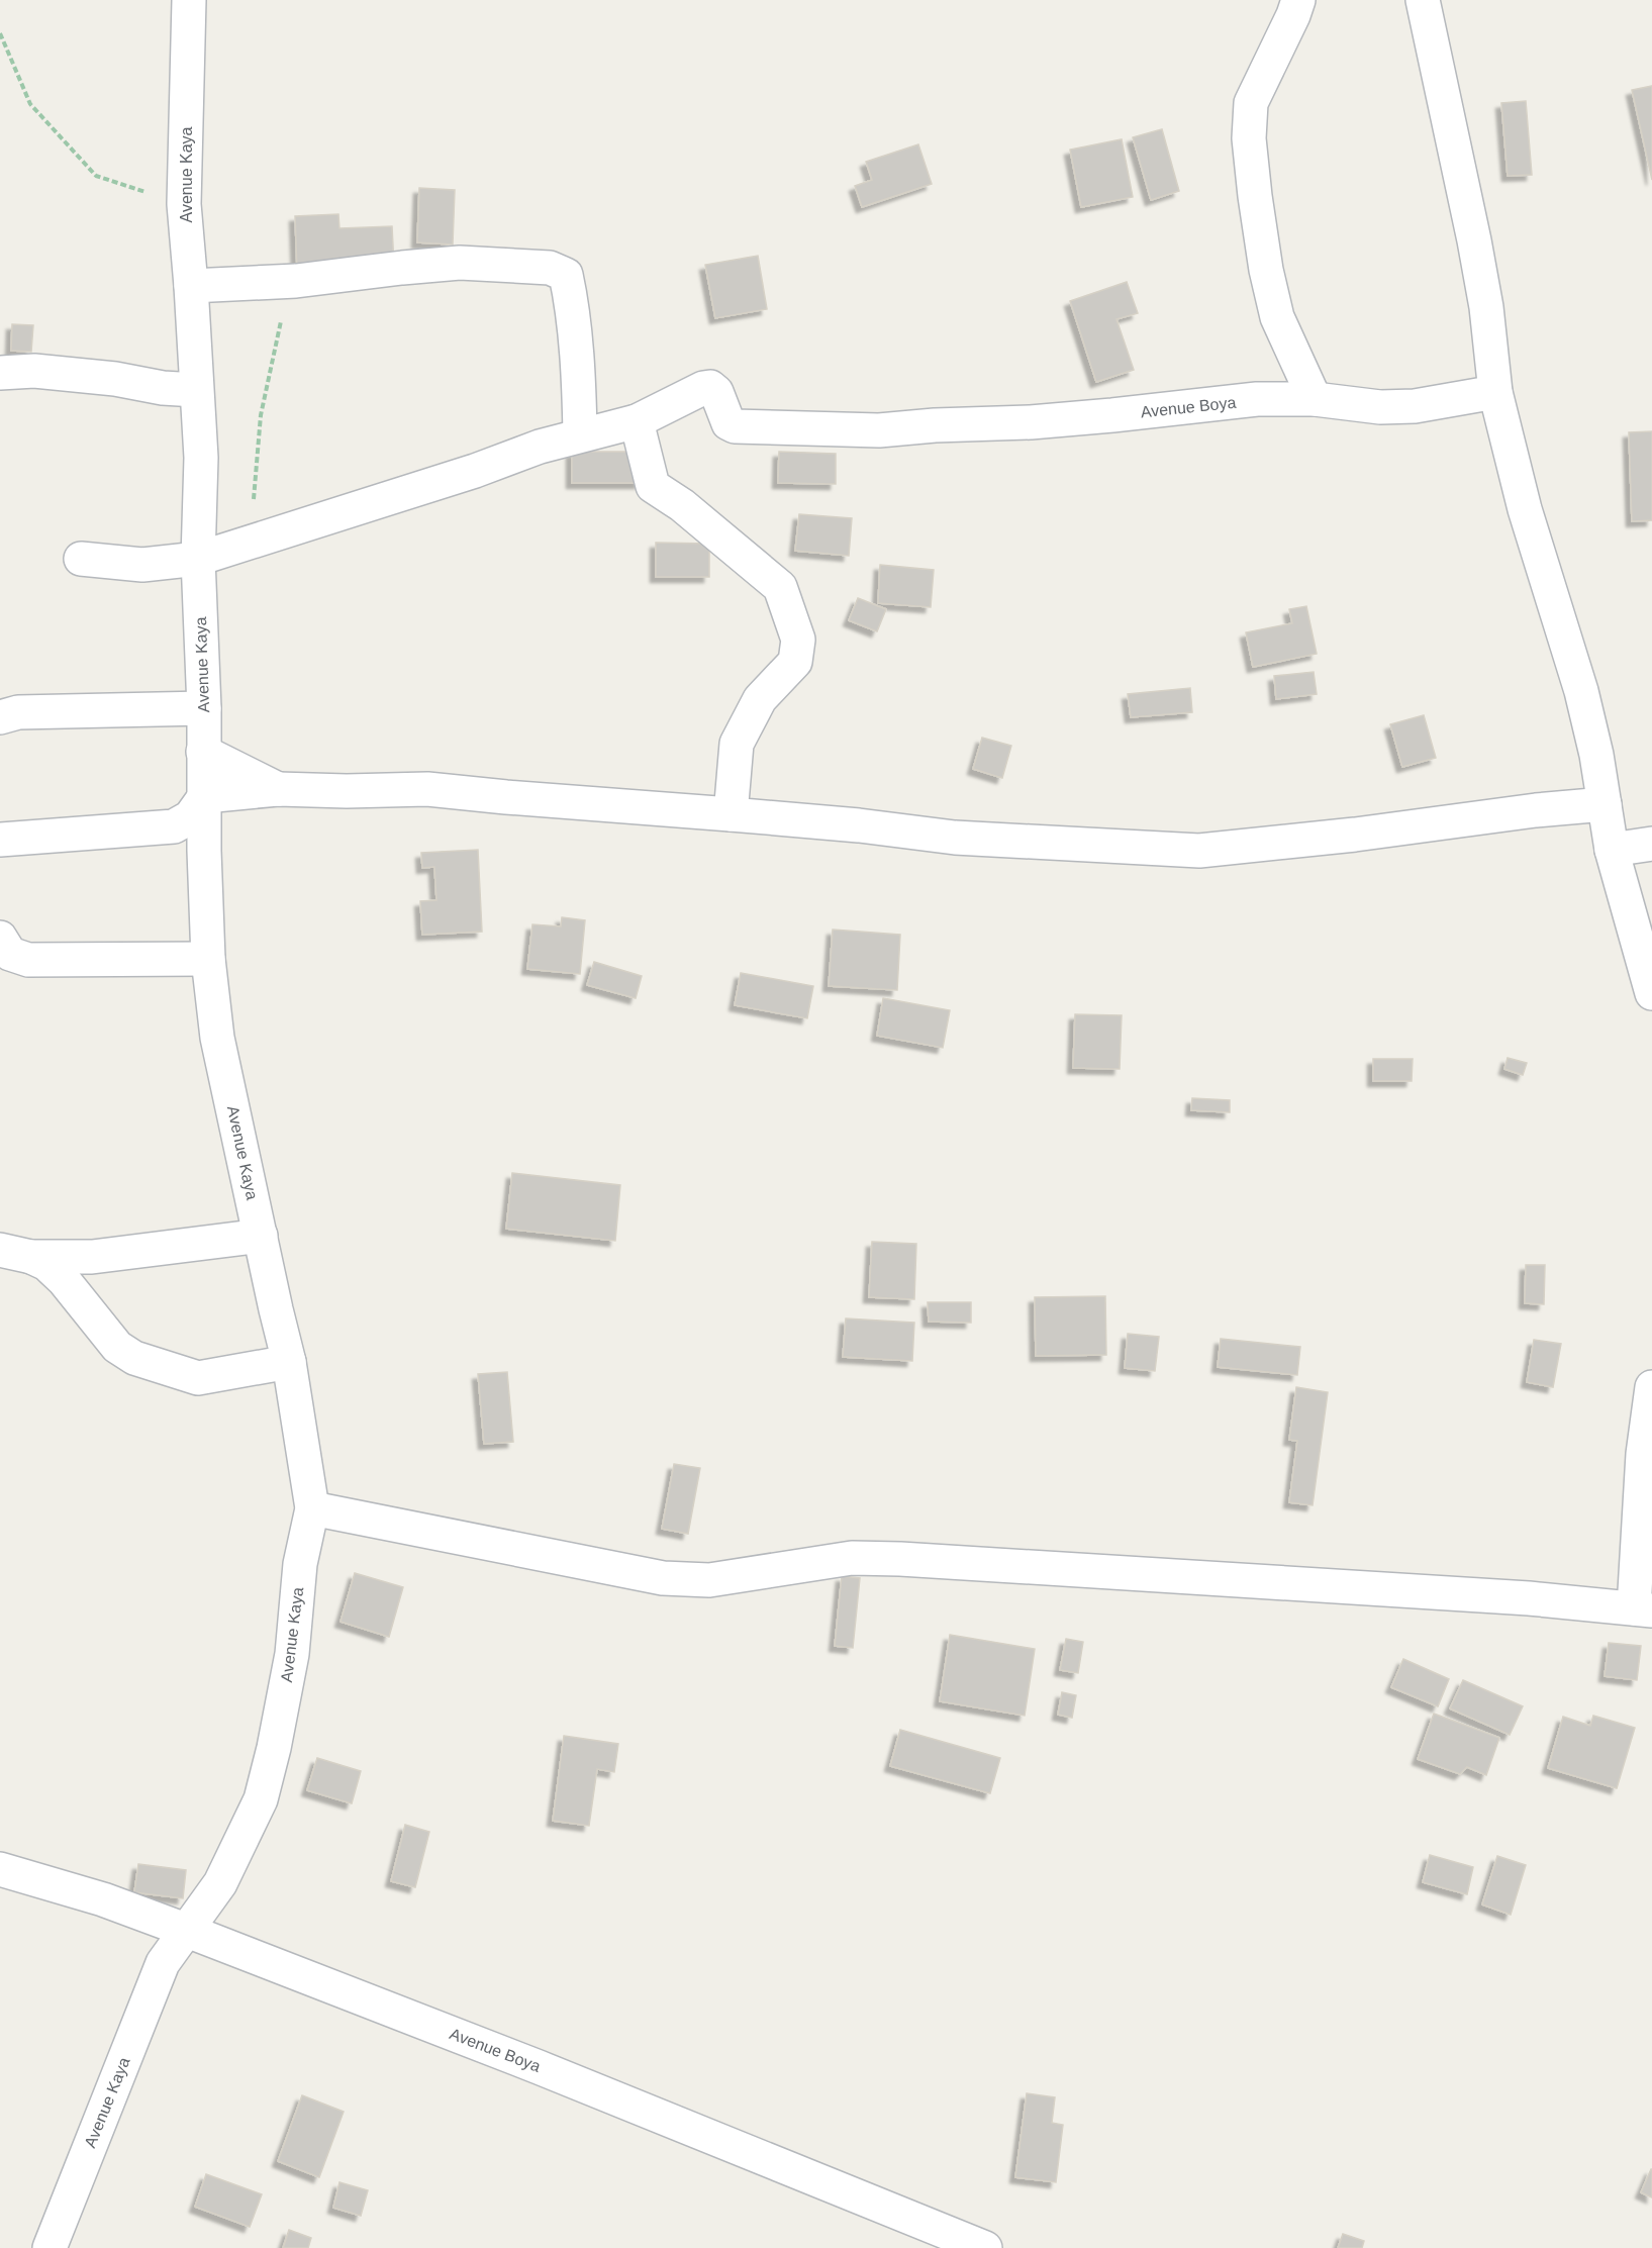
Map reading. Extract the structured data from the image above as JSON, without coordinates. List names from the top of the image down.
{
  "streets": {
    "street": ["Avenue Kaya", "Avenue Boya"]
  },
  "crossings": [
    ["Avenue Kaya", "Avenue Boya"]
  ]
}
